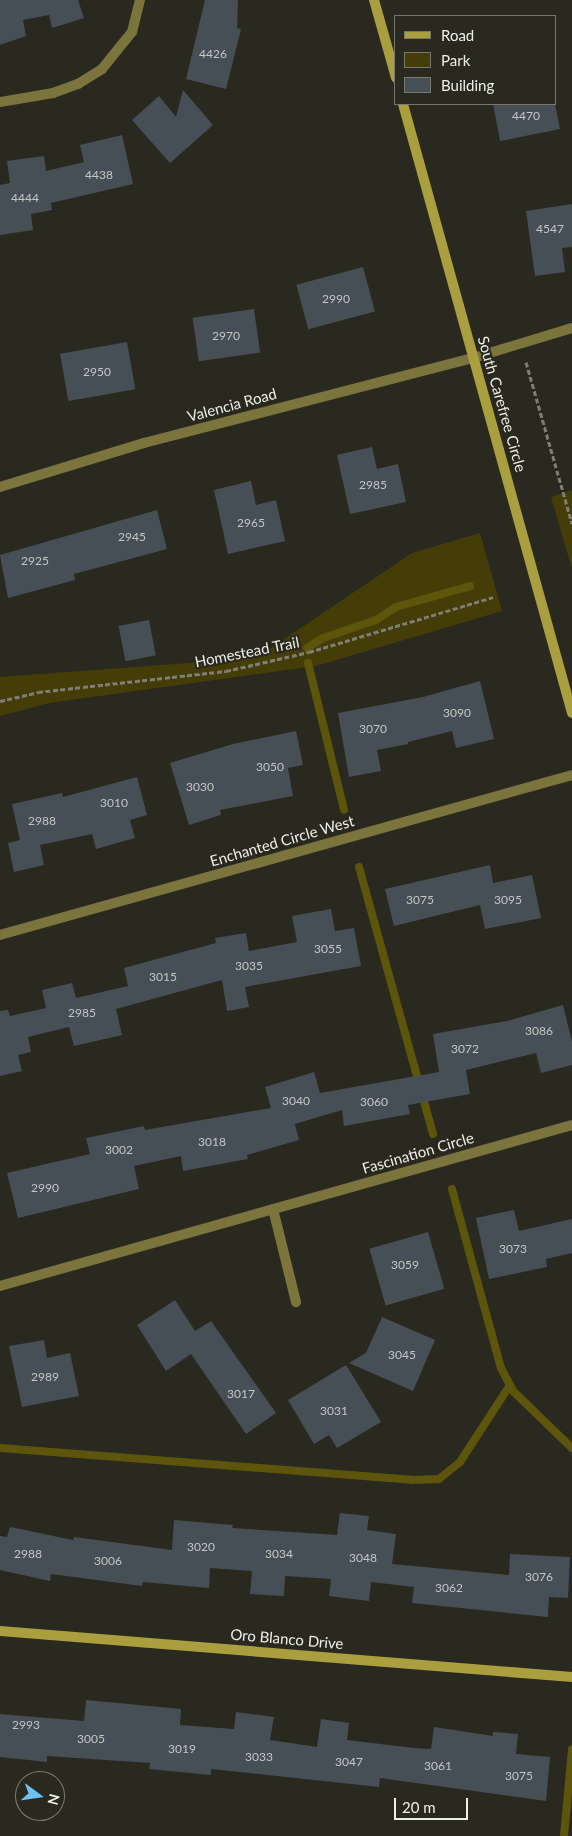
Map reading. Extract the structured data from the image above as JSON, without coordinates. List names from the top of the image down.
{
  "streets": {
    "main road": ["South Carefree Circle", "Oro Blanco Drive"],
    "street": ["Valencia Road", "Enchanted Circle West", "Fascination Circle"],
    "path": ["Homestead Trail"]
  },
  "crossings": [
    ["South Carefree Circle", "Valencia Road"]
  ],
  "house_numbers": [
    "4426",
    "4470",
    "4438",
    "4444",
    "4547",
    "2990",
    "2970",
    "2950",
    "2985",
    "2965",
    "2945",
    "2925",
    "3090",
    "3070",
    "3050",
    "3030",
    "3010",
    "2988",
    "3075",
    "3095",
    "3055",
    "3035",
    "3015",
    "2985",
    "3086",
    "3072",
    "3040",
    "3060",
    "3018",
    "3002",
    "2990",
    "3073",
    "3059",
    "3045",
    "2989",
    "3017",
    "3031",
    "3020",
    "2988",
    "3034",
    "3048",
    "3006",
    "3076",
    "3062",
    "2993",
    "3005",
    "3019",
    "3033",
    "3047",
    "3061",
    "3075"
  ],
  "legend": ["Road", "Park", "Building"],
  "scale_bar": "20 m",
  "north": "right"
}
